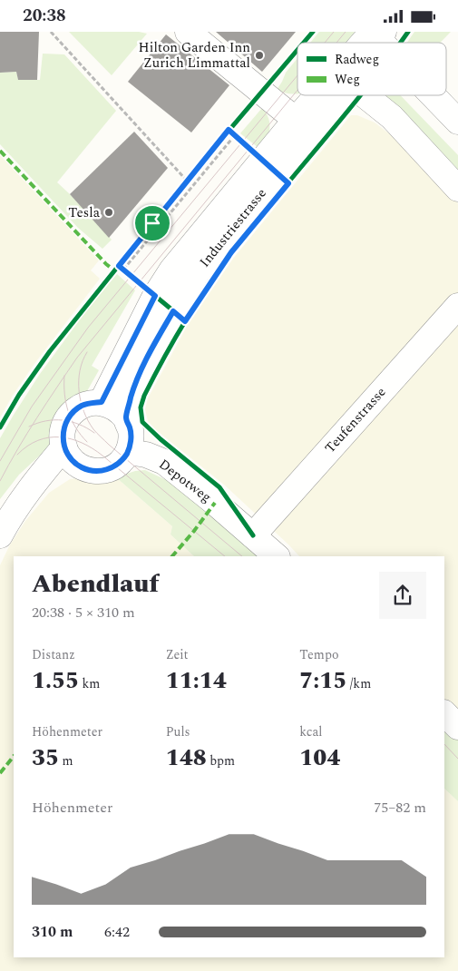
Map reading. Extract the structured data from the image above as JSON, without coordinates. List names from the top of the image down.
{
  "streets": {
    "street": ["Industriestrasse", "Teufenstrasse", "Depotweg"]
  },
  "crossings": [
    ["Industriestrasse", "Depotweg"],
    ["Teufenstrasse", "Depotweg"]
  ],
  "places": ["Hilton Garden Inn Zurich Limmattal", "Tesla"],
  "legend": ["Radweg", "Weg"],
  "page": {
    "status": "20:38",
    "heading": ["Abendlauf", "20:38 · 5 × 310 m"],
    "stats": [
      ["Distanz", "1.55 km"],
      ["Zeit", "11:14"],
      ["Tempo", "7:15 /km"],
      ["Höhenmeter", "35 m"],
      ["Puls", "148 bpm"],
      ["kcal", "104"]
    ],
    "chart": ["Höhenmeter", "75–82 m"],
    "list": [
      {
        "name": "310 m",
        "note": "6:42"
      }
    ]
  }
}
